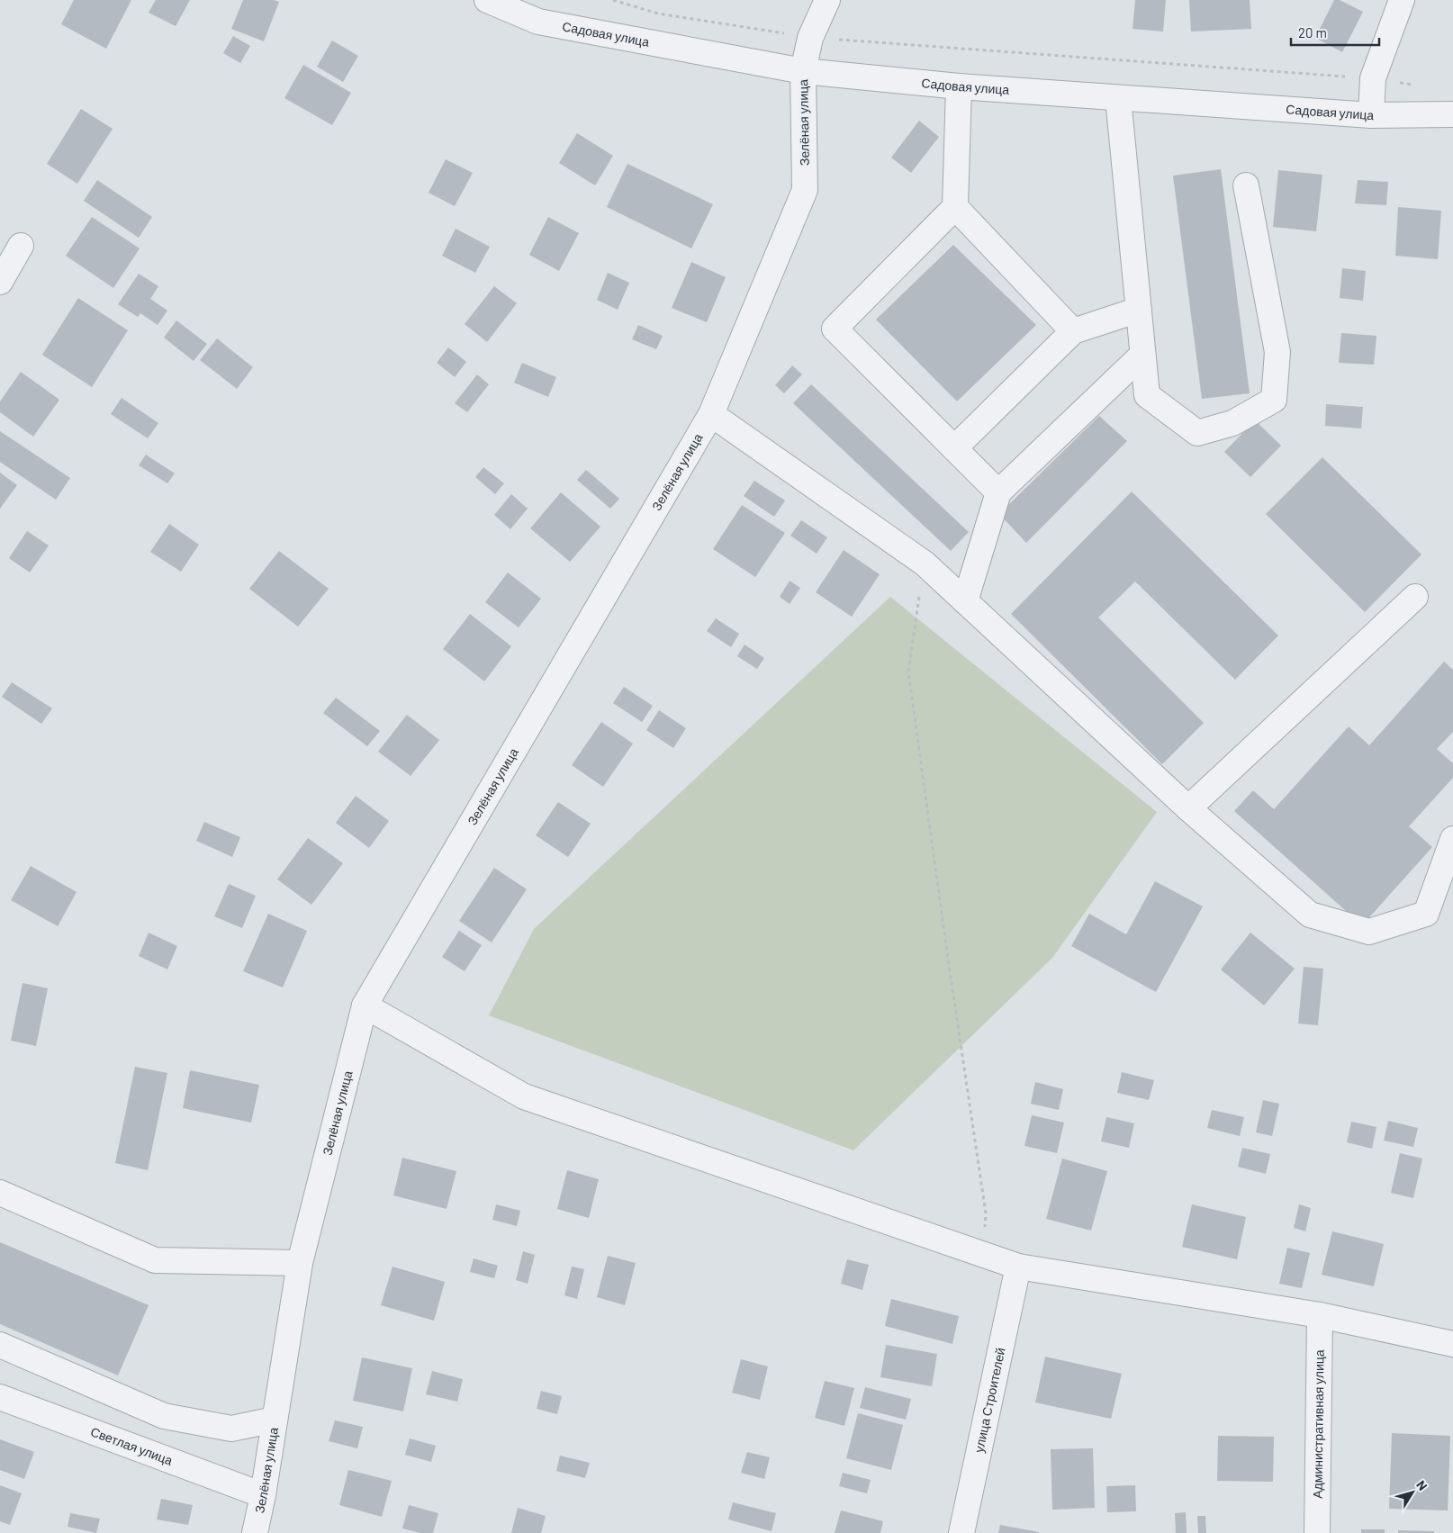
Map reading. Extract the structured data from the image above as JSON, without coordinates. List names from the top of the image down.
{
  "streets": {
    "street": [
      "Садовая улица",
      "Зелёная улица",
      "улица Строителей",
      "Административная улица",
      "Светлая улица"
    ]
  },
  "crossings": [
    ["Садовая улица", "Зелёная улица"],
    ["Зелёная улица", "Светлая улица"]
  ],
  "scale_bar": "20 m",
  "north": "top right"
}
